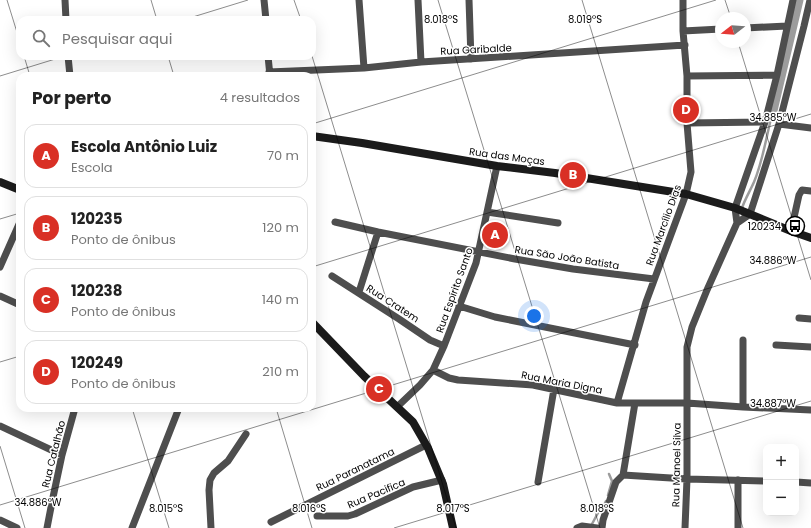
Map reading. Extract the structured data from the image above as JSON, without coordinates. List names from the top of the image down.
{
  "streets": {
    "street": [
      "Rua Garibalde",
      "Rua das Moças",
      "Rua Marcílio Dias",
      "Rua São João Batista",
      "Rua Espírito Santo",
      "Rua Cratem",
      "Rua Maria Digna",
      "Rua Catalhão",
      "Rua Manoel Silva",
      "Rua Paranatama",
      "Rua Pacifica"
    ]
  },
  "crossings": [
    ["Rua Garibalde", "Rua Marcílio Dias"],
    ["Rua das Moças", "Rua Marcílio Dias"],
    ["Rua das Moças", "Rua Espírito Santo"],
    ["Rua Marcílio Dias", "Rua São João Batista"],
    ["Rua Marcílio Dias", "Rua Maria Digna"],
    ["Rua São João Batista", "Rua Espírito Santo"],
    ["Rua Espírito Santo", "Rua Cratem"],
    ["Rua Espírito Santo", "Rua Maria Digna"],
    ["Rua Maria Digna", "Rua Manoel Silva"]
  ],
  "places": {
    "bus stop": ["120234"]
  },
  "north": "left",
  "page": {
    "search": "Pesquisar aqui",
    "heading": ["Por perto", "4 resultados"],
    "pins": [
      "D",
      "B",
      "A",
      "C"
    ],
    "list": [
      {
        "mark": "A",
        "name": "Escola Antônio Luiz",
        "note": "Escola",
        "value": "70 m"
      },
      {
        "mark": "B",
        "name": "120235",
        "note": "Ponto de ônibus",
        "value": "120 m"
      },
      {
        "mark": "C",
        "name": "120238",
        "note": "Ponto de ônibus",
        "value": "140 m"
      },
      {
        "mark": "D",
        "name": "120249",
        "note": "Ponto de ônibus",
        "value": "210 m"
      }
    ],
    "map_buttons": ["+", "−"]
  },
  "coordinates": [
    "8.018°S",
    "8.019°S",
    "34.885°W",
    "34.886°W",
    "34.887°W",
    "8.015°S",
    "8.016°S",
    "8.017°S"
  ]
}
